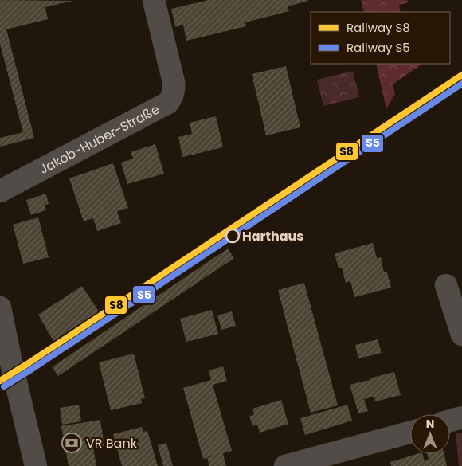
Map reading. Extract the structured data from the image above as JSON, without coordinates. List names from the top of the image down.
{
  "streets": {
    "street": ["Jakob-Huber-Straße"]
  },
  "places": {
    "other": ["Harthaus"],
    "bank": ["VR Bank"]
  },
  "lines": ["rail line S8", "rail line S5"],
  "legend": ["Railway S8", "Railway S5"],
  "north": "top"
}
